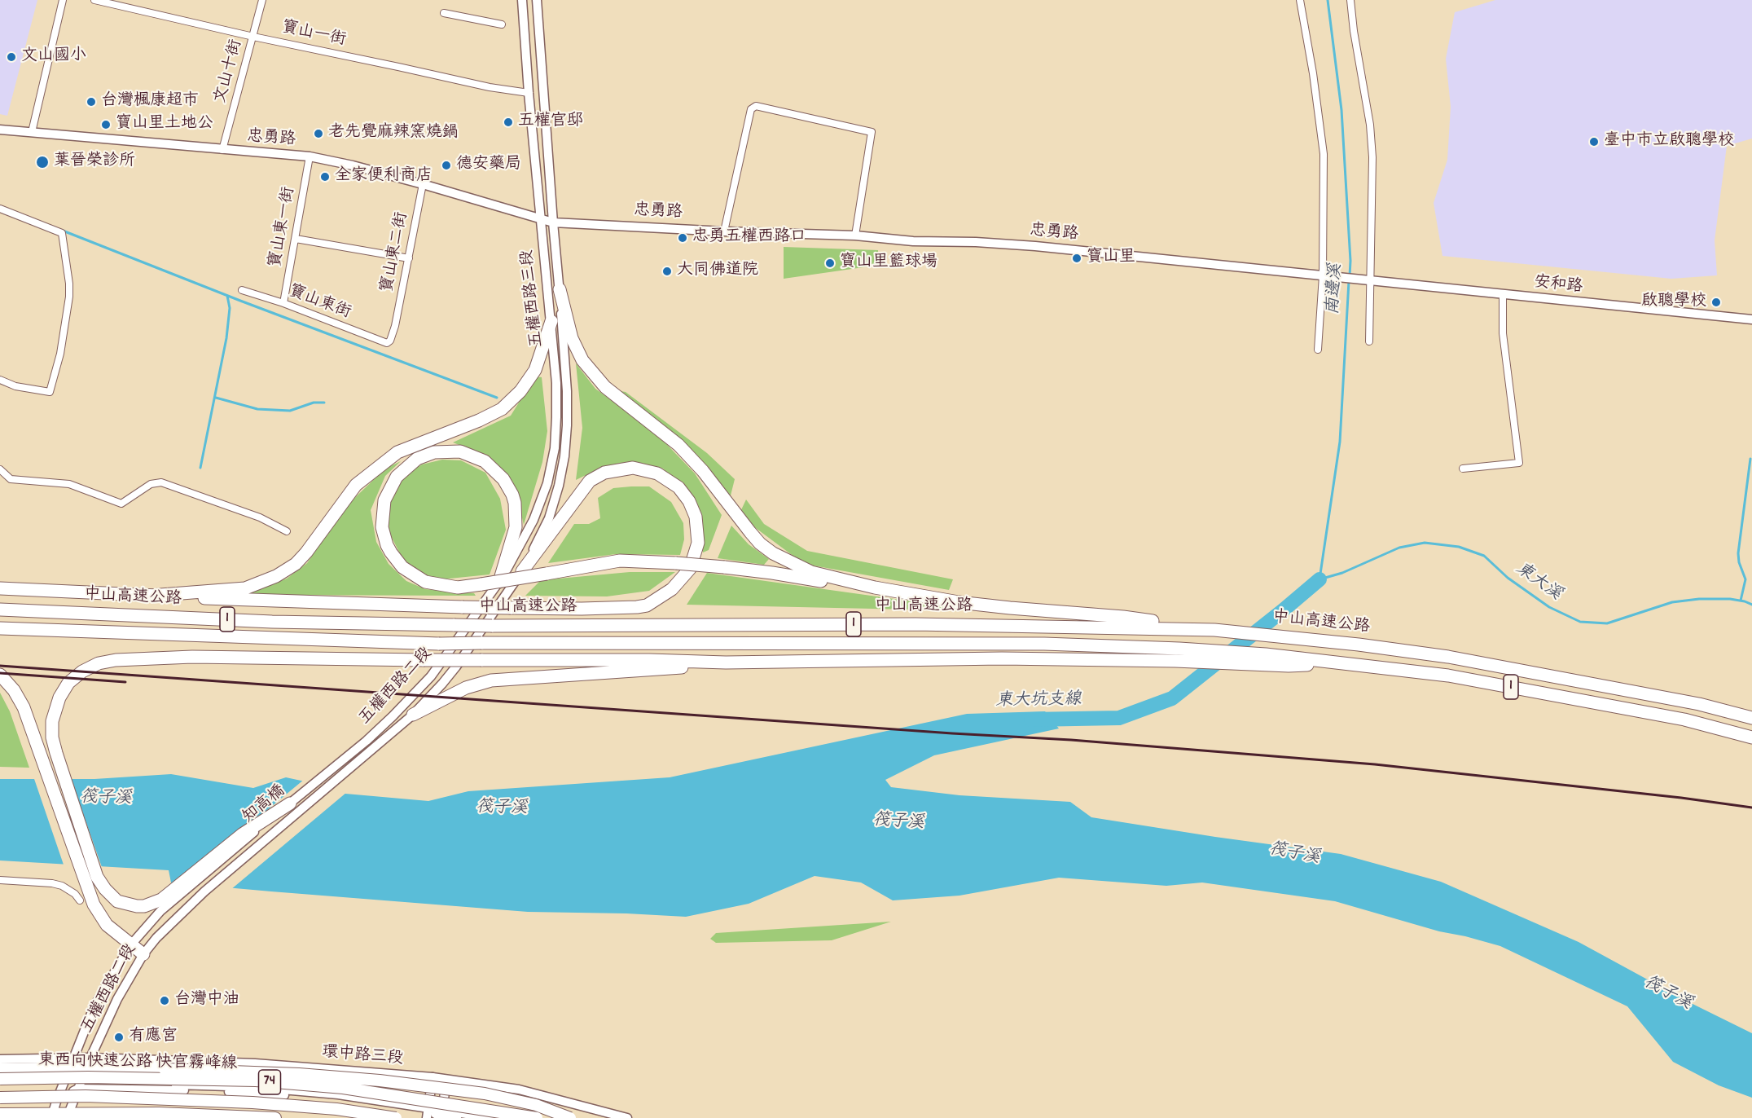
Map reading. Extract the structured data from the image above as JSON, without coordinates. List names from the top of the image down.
{
  "streets": {
    "highway": [
      "中山高速公路",
      "1",
      "東西向快速公路 快官霧峰線",
      "74"
    ],
    "main road": [
      "忠勇路",
      "安和路",
      "五權西路三段",
      "五權西路二段",
      "知高橋",
      "環中路三段"
    ],
    "street": [
      "寶山一街",
      "文山十街",
      "寶山東一街",
      "寶山東二街",
      "寶山東街"
    ]
  },
  "crossings": [
    ["寶山一街", "文山十街"],
    ["寶山一街", "五權西路三段"],
    ["文山十街", "忠勇路"],
    ["忠勇路", "寶山東一街"],
    ["忠勇路", "寶山東二街"],
    ["忠勇路", "安和路"],
    ["忠勇路", "五權西路三段"],
    ["寶山東一街", "寶山東街"],
    ["寶山東二街", "寶山東街"],
    ["五權西路三段", "五權西路二段"],
    ["五權西路二段", "知高橋"],
    ["五權西路二段", "環中路三段"]
  ],
  "water": [
    "南邊溪",
    "東大溪",
    "東大坑支線",
    "筏子溪"
  ],
  "places": [
    "文山國小",
    "台灣楓康超市",
    "五權官邸",
    "寶山里土地公",
    "老先覺麻辣窯燒鍋",
    "臺中市立啟聰學校",
    "葉晉榮診所",
    "德安藥局",
    "全家便利商店",
    "忠勇五權西路口",
    "寶山里",
    "寶山里籃球場",
    "大同佛道院",
    "啟聰學校",
    "台灣中油",
    "有應宮"
  ]
}
